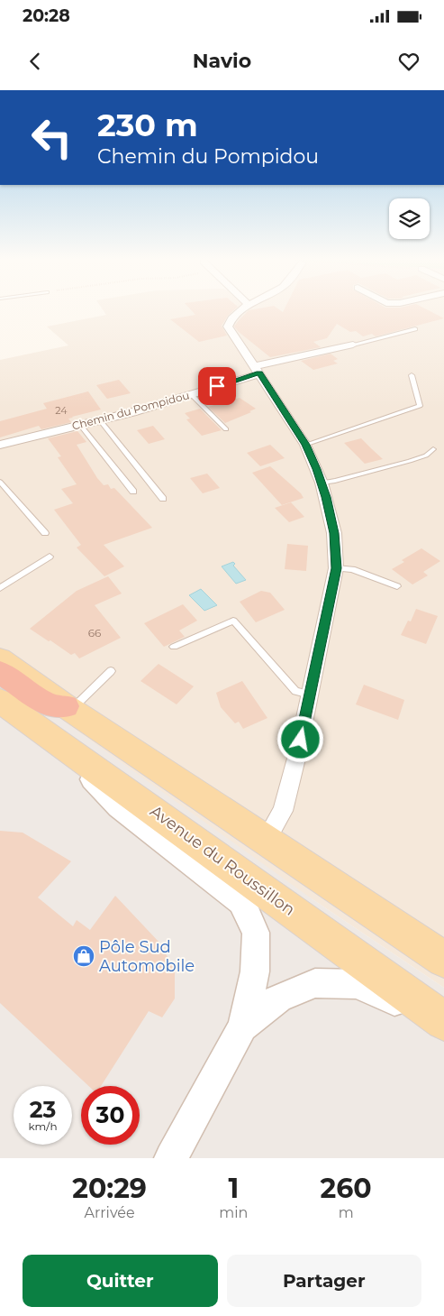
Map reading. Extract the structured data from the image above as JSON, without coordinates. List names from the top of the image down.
{
  "streets": {
    "main road": ["Avenue du Roussillon"],
    "street": ["Chemin du Pompidou"]
  },
  "places": {
    "shop": ["Pôle Sud Automobile"]
  },
  "house_numbers": ["24", "66"],
  "page": {
    "status": "20:28",
    "header": "Navio",
    "turn": ["230 m", "Chemin du Pompidou"],
    "speed": "23 km/h",
    "limit": "30",
    "eta": [
      "20:29",
      "Arrivée",
      "1",
      "min",
      "260",
      "m"
    ],
    "buttons": ["Quitter", "Partager"]
  }
}
